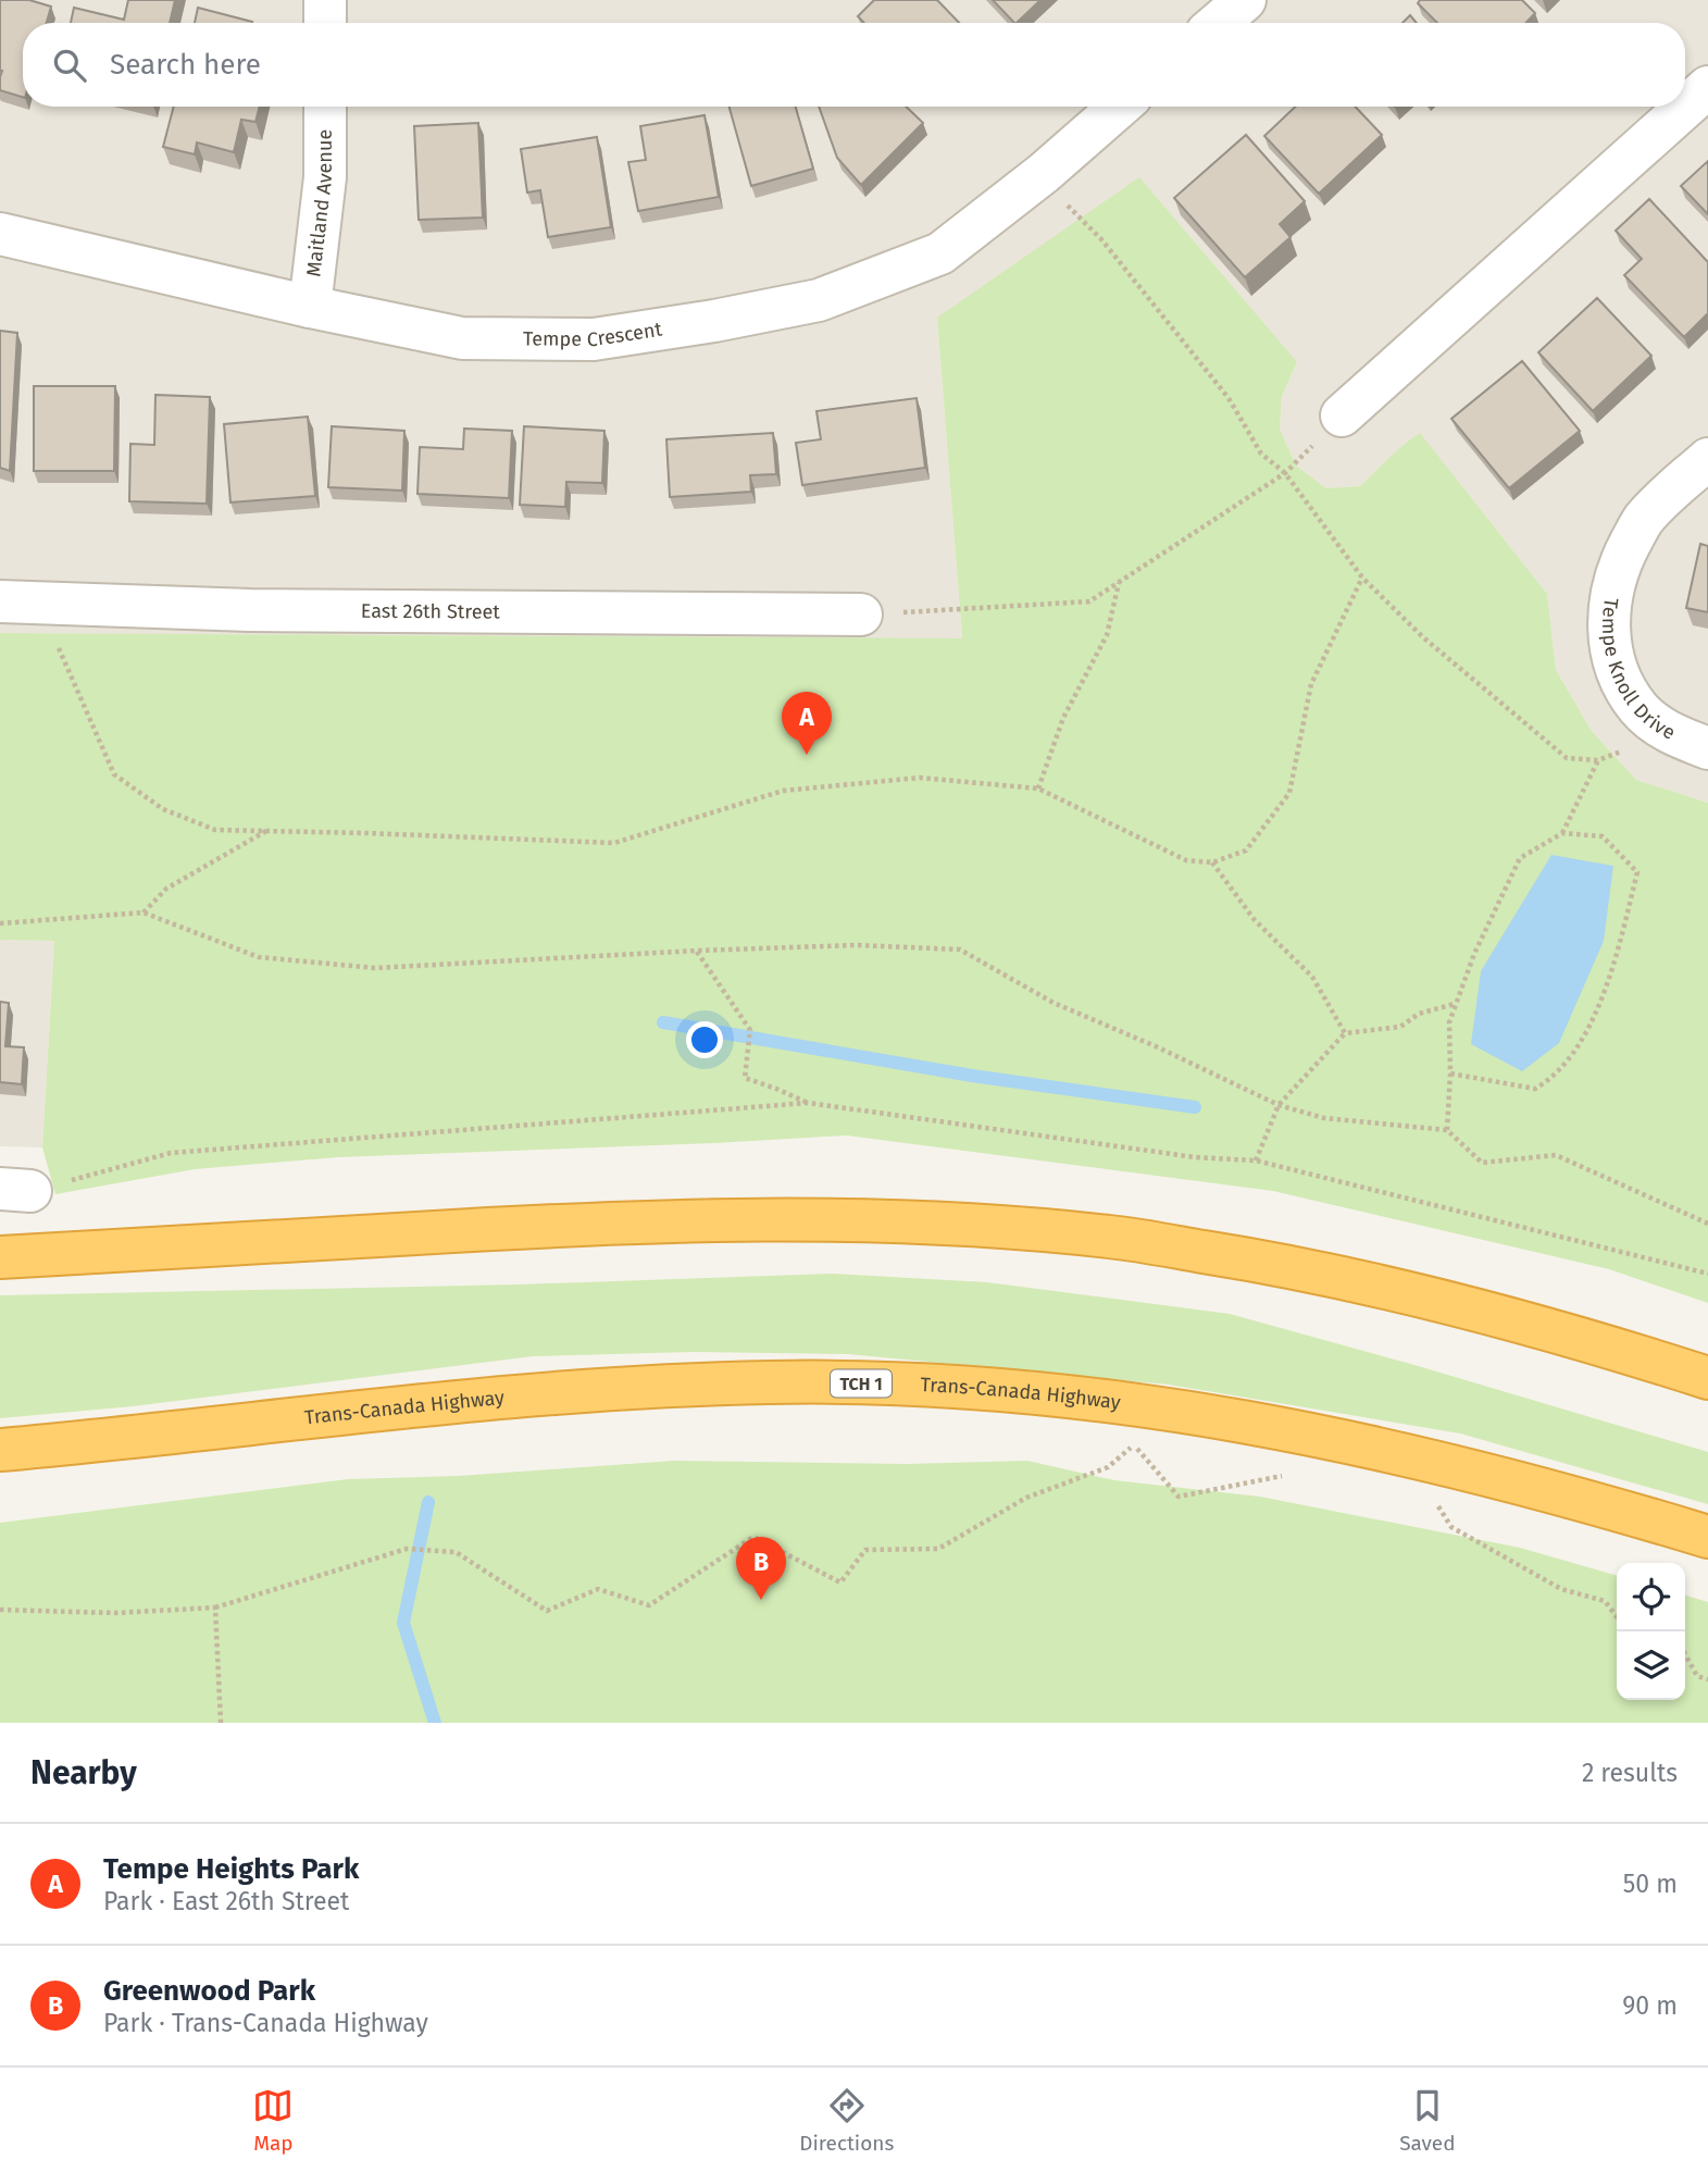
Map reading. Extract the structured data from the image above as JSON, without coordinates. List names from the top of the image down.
{
  "streets": {
    "highway": ["TCH 1", "Trans-Canada Highway"],
    "street": [
      "Maitland Avenue",
      "Tempe Crescent",
      "East 26th Street",
      "Tempe Knoll Drive"
    ]
  },
  "crossings": [
    ["Maitland Avenue", "Tempe Crescent"]
  ],
  "page": {
    "search": "Search here",
    "pins": ["A", "B"],
    "heading": ["Nearby", "2 results"],
    "list": [
      {
        "mark": "A",
        "name": "Tempe Heights Park",
        "note": "Park · East 26th Street",
        "value": "50 m"
      },
      {
        "mark": "B",
        "name": "Greenwood Park",
        "note": "Park · Trans-Canada Highway",
        "value": "90 m"
      }
    ],
    "nav": ["Map", "Directions", "Saved"]
  }
}
